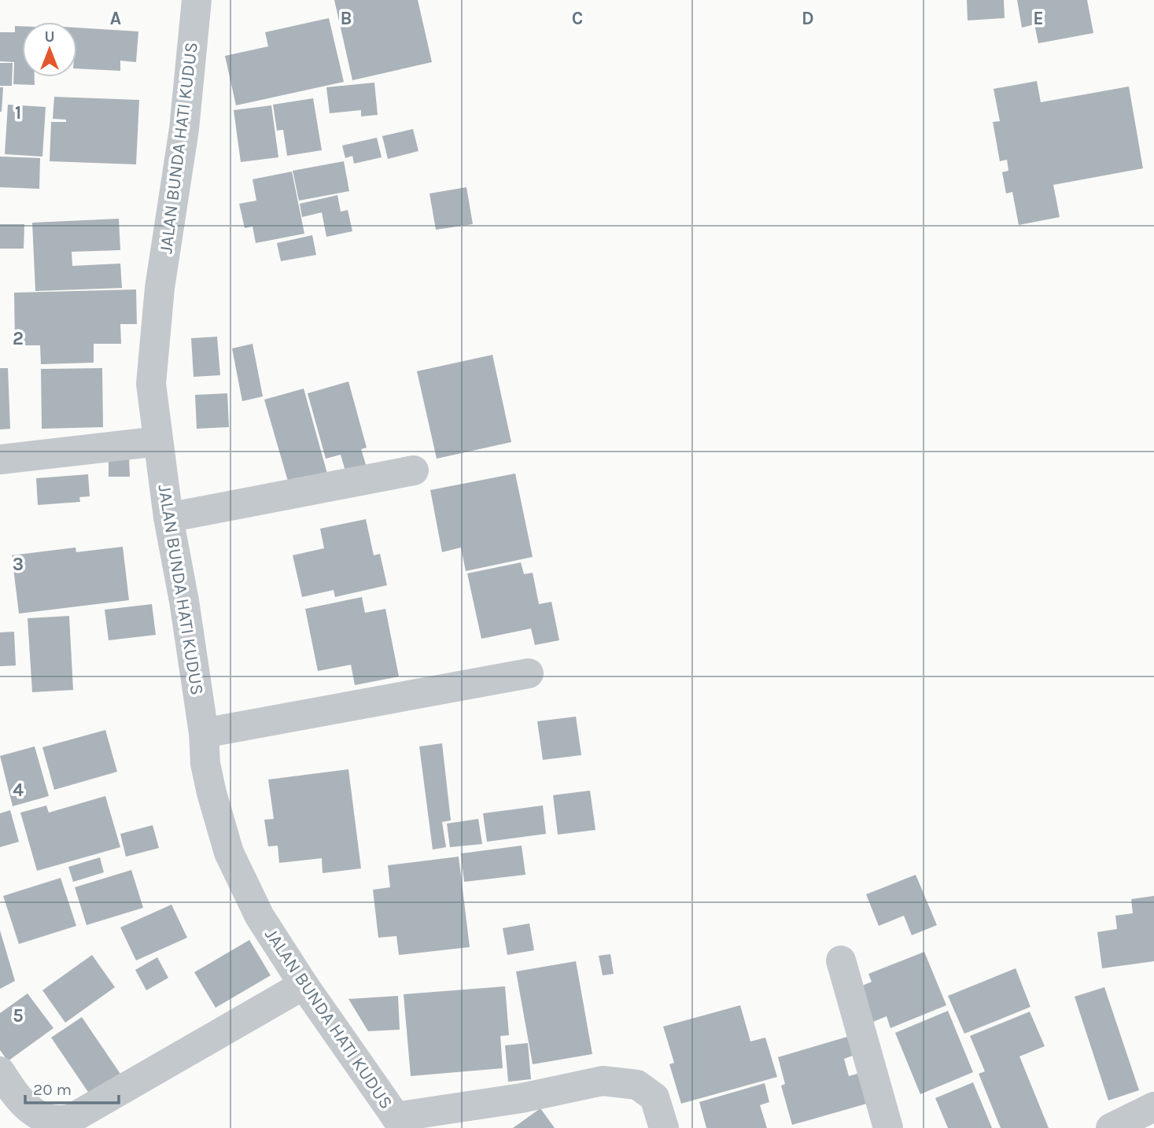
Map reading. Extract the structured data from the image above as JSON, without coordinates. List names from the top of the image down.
{
  "streets": {
    "street": ["JALAN BUNDA HATI KUDUS"]
  },
  "scale_bar": "20 m",
  "north": "top",
  "grid": {
    "columns": [
      "A",
      "B",
      "C",
      "D",
      "E"
    ],
    "rows": [
      "1",
      "2",
      "3",
      "4",
      "5"
    ]
  }
}
